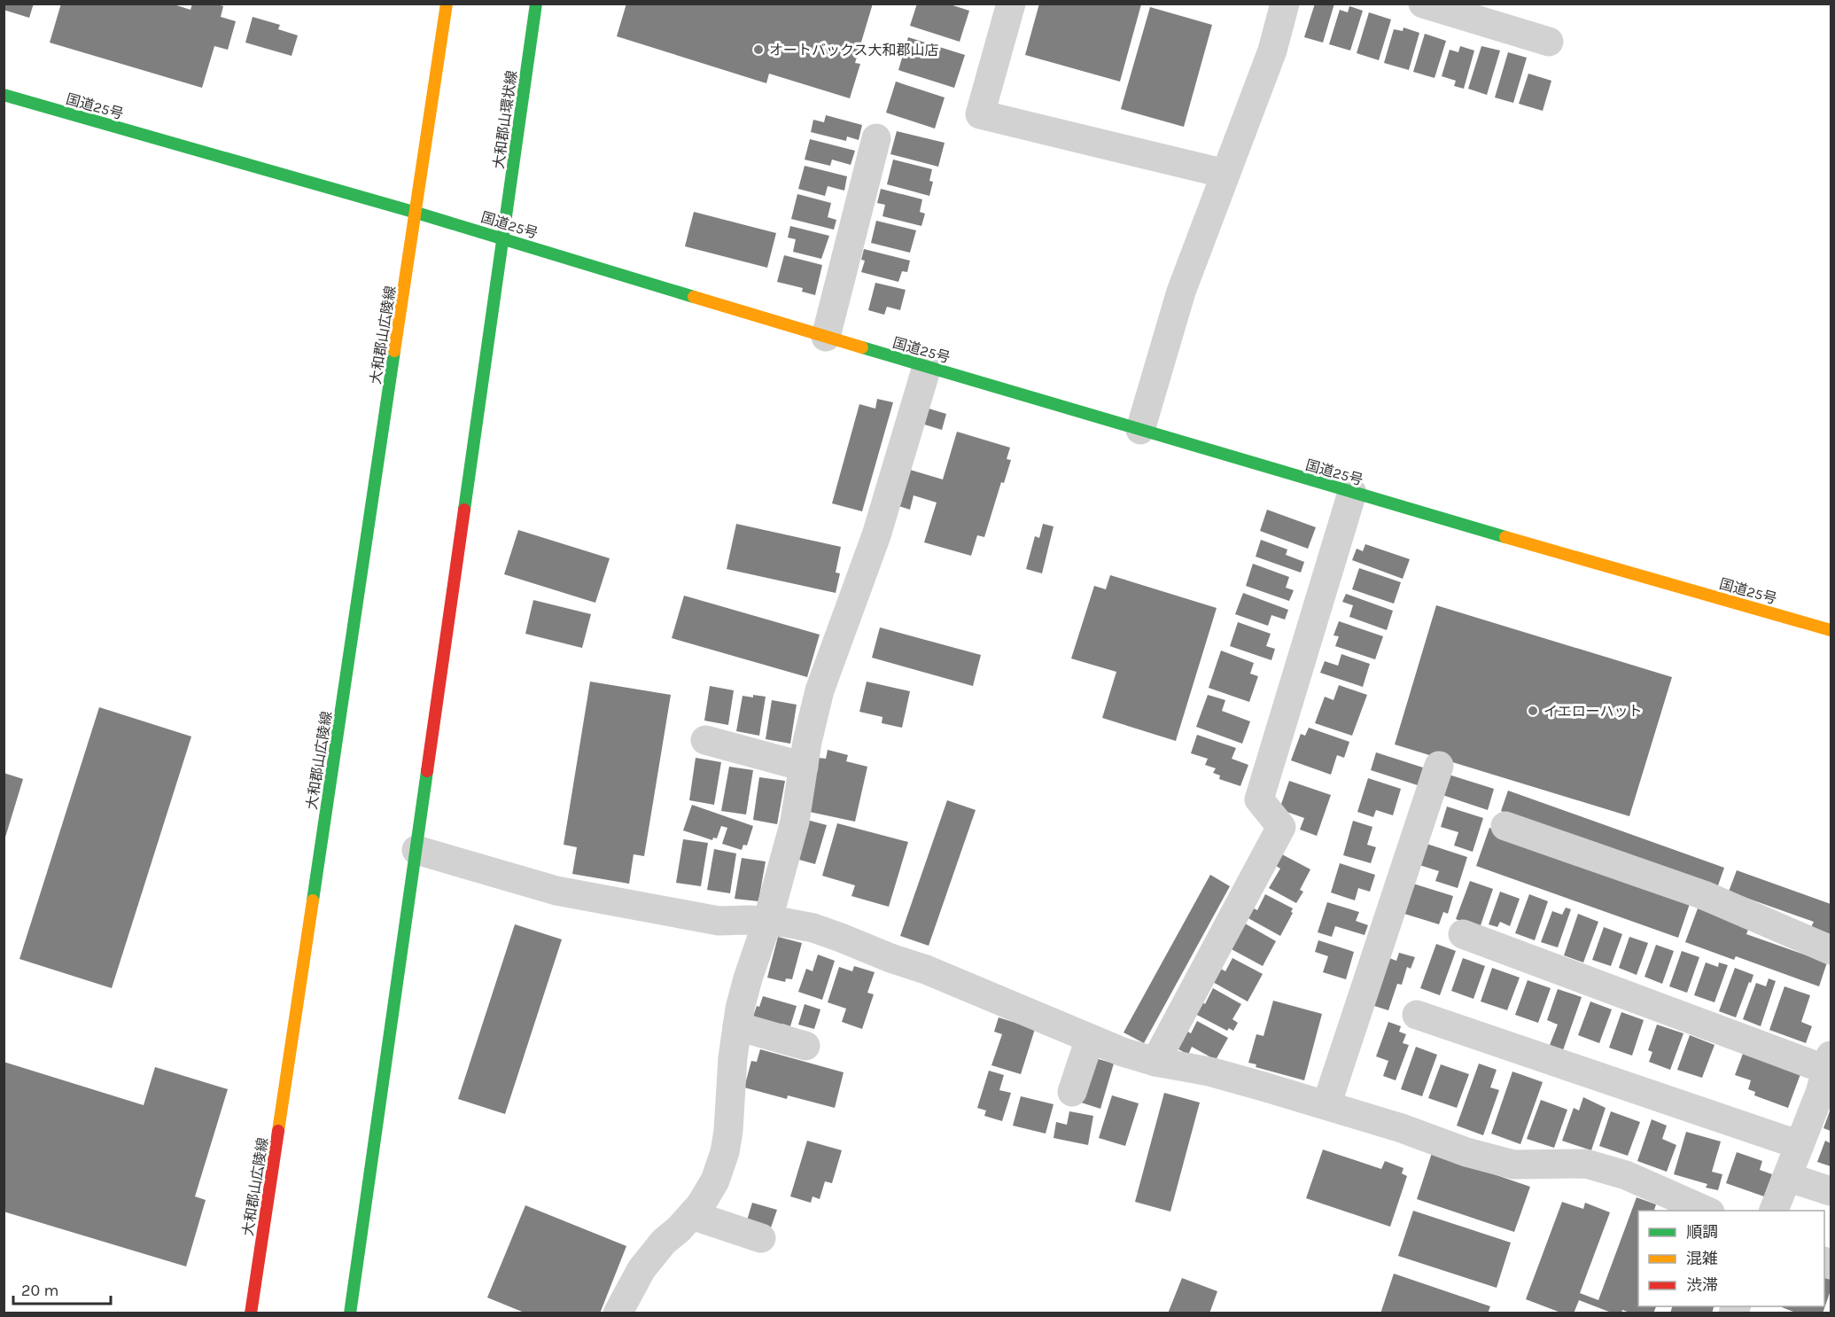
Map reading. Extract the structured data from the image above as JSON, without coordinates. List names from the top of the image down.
{
  "streets": {
    "main road": ["国道25号", "大和郡山環状線", "大和郡山広陵線"]
  },
  "crossings": [
    ["国道25号", "大和郡山環状線"],
    ["国道25号", "大和郡山広陵線"]
  ],
  "places": ["オートバックス大和郡山店", "イエローハット"],
  "legend": ["順調", "混雑", "渋滞"],
  "scale_bar": "20 m"
}
